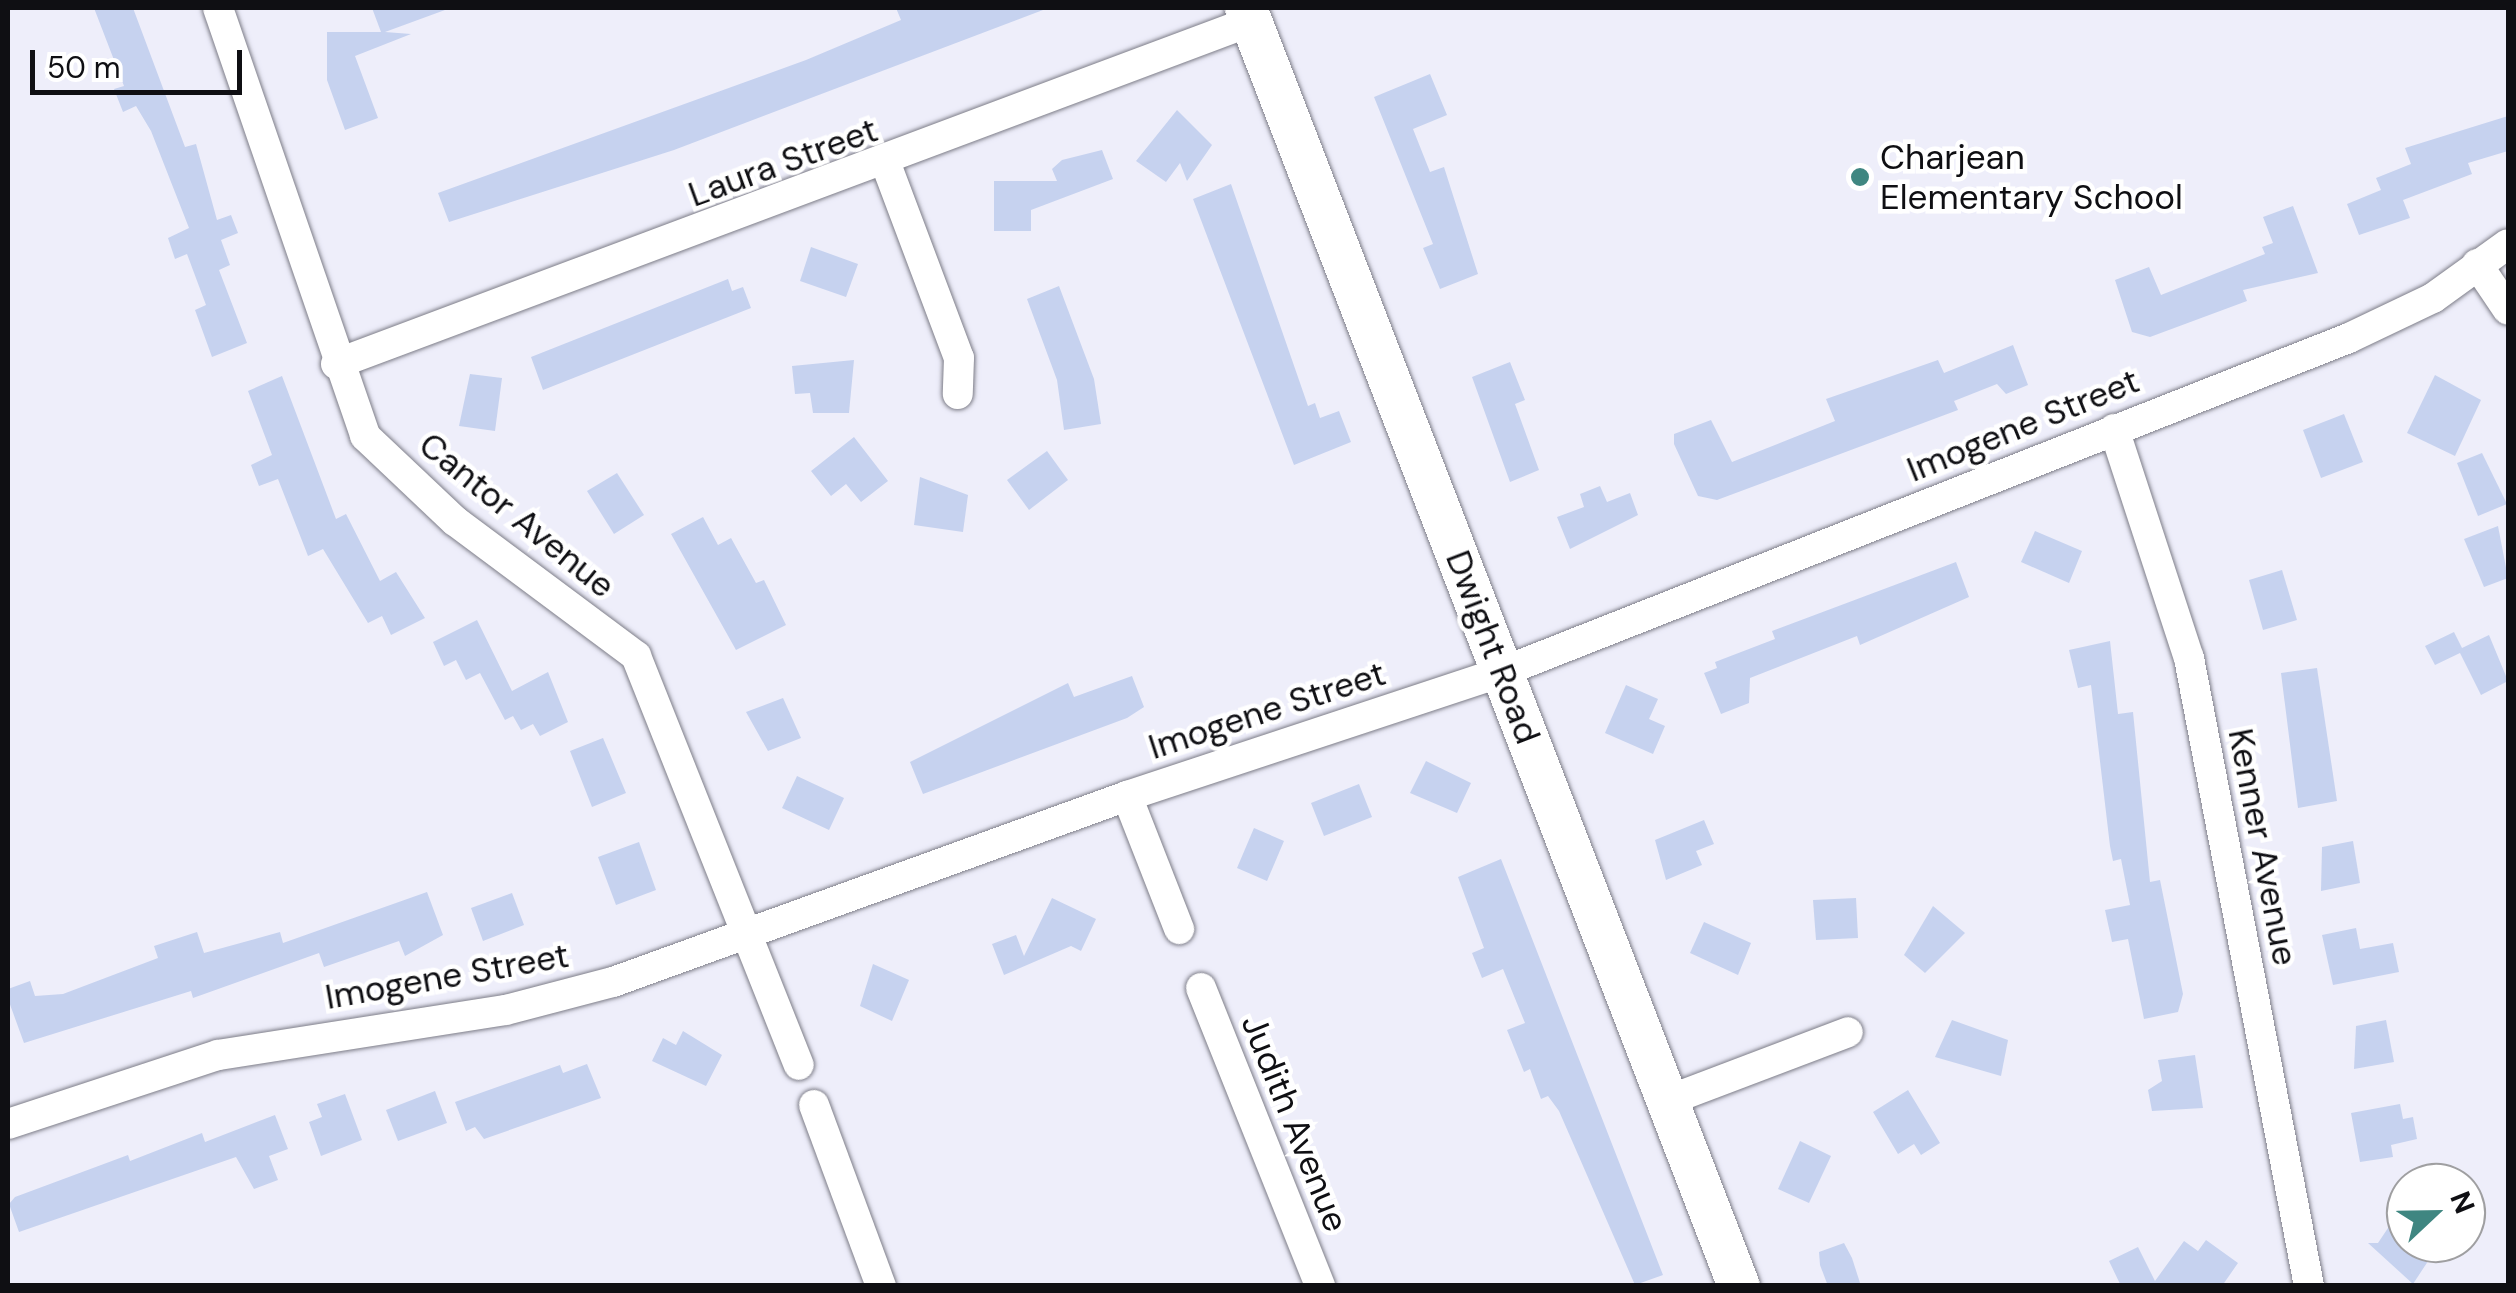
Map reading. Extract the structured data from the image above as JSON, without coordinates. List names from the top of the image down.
{
  "streets": {
    "street": [
      "Laura Street",
      "Imogene Street",
      "Cantor Avenue",
      "Dwight Road",
      "Kenner Avenue",
      "Judith Avenue"
    ]
  },
  "crossings": [
    ["Laura Street", "Cantor Avenue"],
    ["Laura Street", "Dwight Road"],
    ["Imogene Street", "Cantor Avenue"],
    ["Imogene Street", "Dwight Road"],
    ["Imogene Street", "Kenner Avenue"]
  ],
  "places": ["Charjean Elementary School"],
  "scale_bar": "50 m",
  "north": "right"
}
